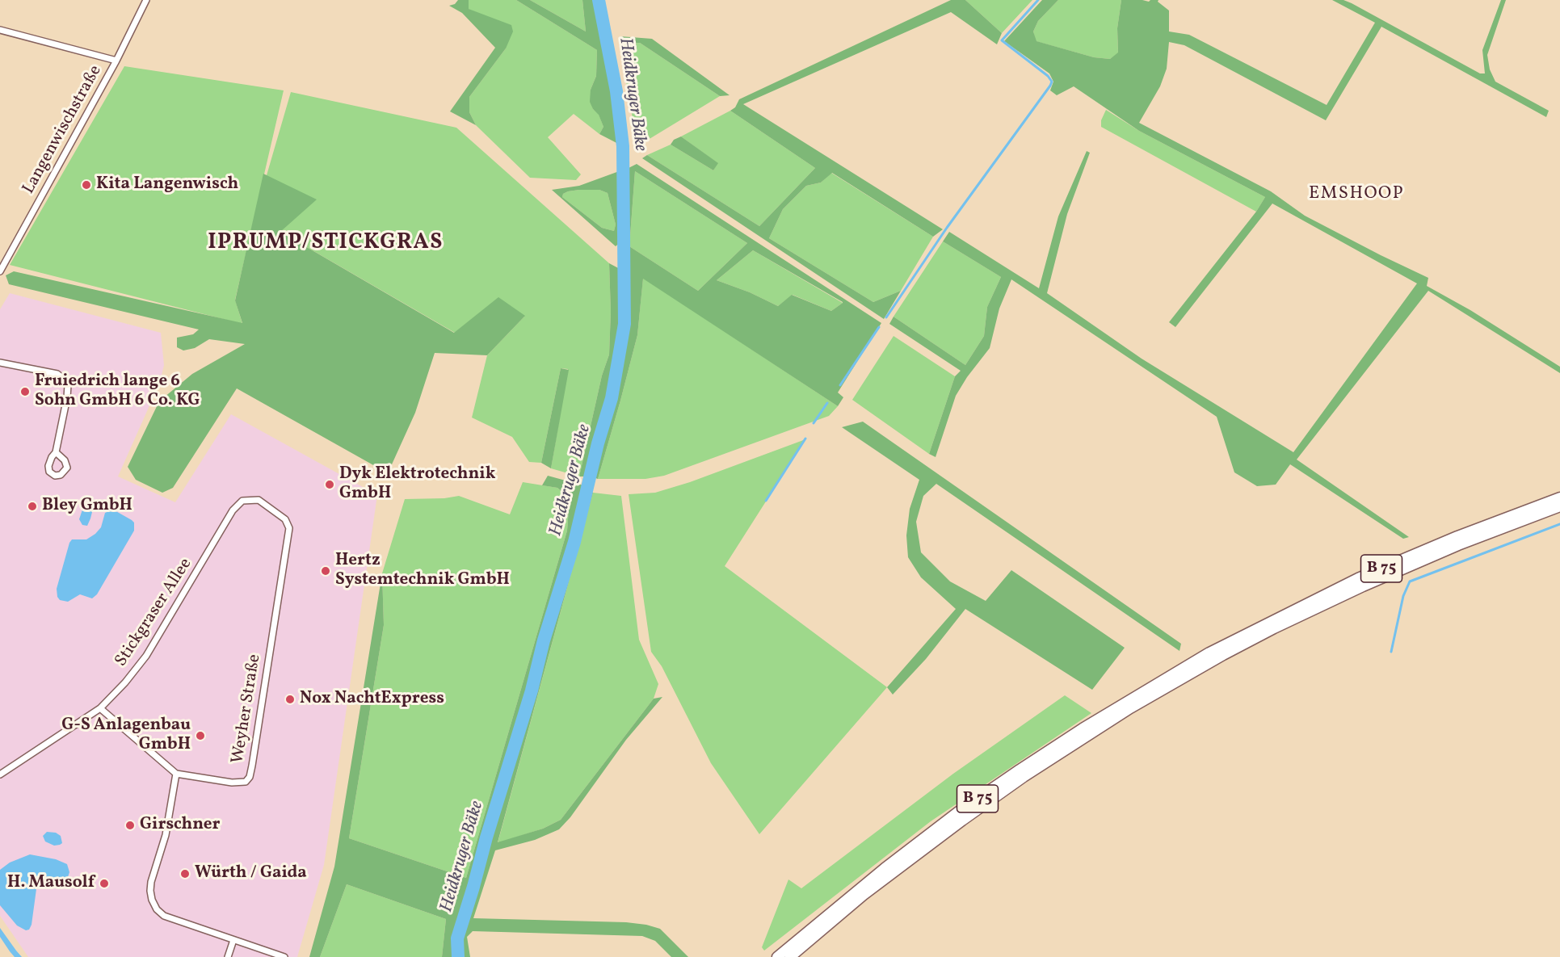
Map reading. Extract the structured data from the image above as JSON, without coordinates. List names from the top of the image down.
{
  "streets": {
    "highway": ["B 75"],
    "street": ["Langenwischstraße", "Stickgraser Allee", "Weyher Straße"]
  },
  "crossings": [
    ["Stickgraser Allee", "Weyher Straße"]
  ],
  "districts": ["EMSHOOP", "IPRUMP/STICKGRAS"],
  "water": ["Heidkruger Bäke"],
  "places": [
    "Kita Langenwisch",
    "Fruiedrich lange 6 Sohn GmbH 6 Co. KG",
    "Dyk Elektrotechnik GmbH",
    "Bley GmbH",
    "Hertz Systemtechnik GmbH",
    "Nox NachtExpress",
    "G-S Anlagenbau GmbH",
    "Girschner",
    "Würth / Gaida",
    "H. Mausolf"
  ]
}
